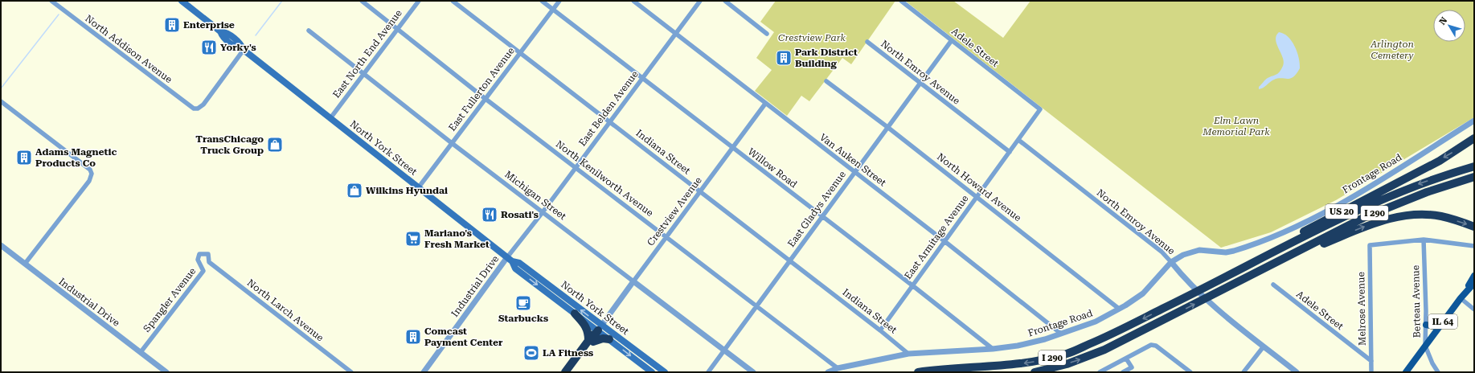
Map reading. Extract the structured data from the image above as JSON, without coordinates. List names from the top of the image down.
{
  "streets": {
    "highway": ["US 20", "I 290"],
    "main road": ["North York Street", "IL 64"],
    "street": [
      "Adele Street",
      "North Addison Avenue",
      "East North End Avenue",
      "North Emroy Avenue",
      "East Fullerton Avenue",
      "East Belden Avenue",
      "Indiana Street",
      "Van Auken Street",
      "Willow Road",
      "Frontage Road",
      "North Kenilworth Avenue",
      "North Howard Avenue",
      "Michigan Street",
      "East Gladys Avenue",
      "Crestview Avenue",
      "East Armitage Avenue",
      "Industrial Drive",
      "Spangler Avenue",
      "Berteau Avenue",
      "Melrose Avenue",
      "North Larch Avenue"
    ]
  },
  "crossings": [
    ["Adele Street", "East Gladys Avenue"],
    ["Adele Street", "East Armitage Avenue"],
    ["Adele Street", "Melrose Avenue"],
    ["North Addison Avenue", "North York Street"],
    ["East North End Avenue", "North York Street"],
    ["East North End Avenue", "North Kenilworth Avenue"],
    ["East North End Avenue", "Michigan Street"],
    ["North Emroy Avenue", "Frontage Road"],
    ["North Emroy Avenue", "East Gladys Avenue"],
    ["North Emroy Avenue", "East Armitage Avenue"],
    ["East Fullerton Avenue", "North York Street"],
    ["East Fullerton Avenue", "Indiana Street"],
    ["East Fullerton Avenue", "Willow Road"],
    ["East Fullerton Avenue", "North Kenilworth Avenue"],
    ["East Fullerton Avenue", "Michigan Street"],
    ["East Belden Avenue", "North York Street"],
    ["East Belden Avenue", "Indiana Street"],
    ["East Belden Avenue", "Van Auken Street"],
    ["East Belden Avenue", "Willow Road"],
    ["East Belden Avenue", "North Kenilworth Avenue"],
    ["East Belden Avenue", "Michigan Street"],
    ["East Belden Avenue", "Industrial Drive"],
    ["North York Street", "Crestview Avenue"],
    ["North York Street", "Industrial Drive"],
    ["Indiana Street", "Frontage Road"],
    ["Indiana Street", "East Gladys Avenue"],
    ["Indiana Street", "Crestview Avenue"],
    ["Indiana Street", "East Armitage Avenue"],
    ["Van Auken Street", "Frontage Road"],
    ["Van Auken Street", "East Gladys Avenue"],
    ["Van Auken Street", "Crestview Avenue"],
    ["Van Auken Street", "East Armitage Avenue"],
    ["Willow Road", "Frontage Road"],
    ["Willow Road", "East Gladys Avenue"],
    ["Willow Road", "Crestview Avenue"],
    ["Willow Road", "East Armitage Avenue"],
    ["Frontage Road", "North Kenilworth Avenue"],
    ["Frontage Road", "North Howard Avenue"],
    ["North Kenilworth Avenue", "East Gladys Avenue"],
    ["North Kenilworth Avenue", "Crestview Avenue"],
    ["North Howard Avenue", "East Gladys Avenue"],
    ["North Howard Avenue", "East Armitage Avenue"],
    ["Michigan Street", "East Gladys Avenue"],
    ["Michigan Street", "Crestview Avenue"],
    ["US 20", "I 290"],
    ["Industrial Drive", "Spangler Avenue"],
    ["Spangler Avenue", "North Larch Avenue"],
    ["Berteau Avenue", "Melrose Avenue"],
    ["Berteau Avenue", "IL 64"]
  ],
  "parks": ["Crestview Park", "Arlington Cemetery", "Elm Lawn Memorial Park"],
  "places": {
    "building": [
      "Enterprise",
      "Park District Building",
      "Adams Magnetic Products Co",
      "Comcast Payment Center"
    ],
    "restaurant": ["Yorky's", "Rosati's"],
    "shop": ["TransChicago Truck Group", "Wilkins Hyundai"],
    "supermarket": ["Mariano's Fresh Market"],
    "cafe": ["Starbucks"],
    "sports": ["LA Fitness"]
  },
  "north": "top left"
}
